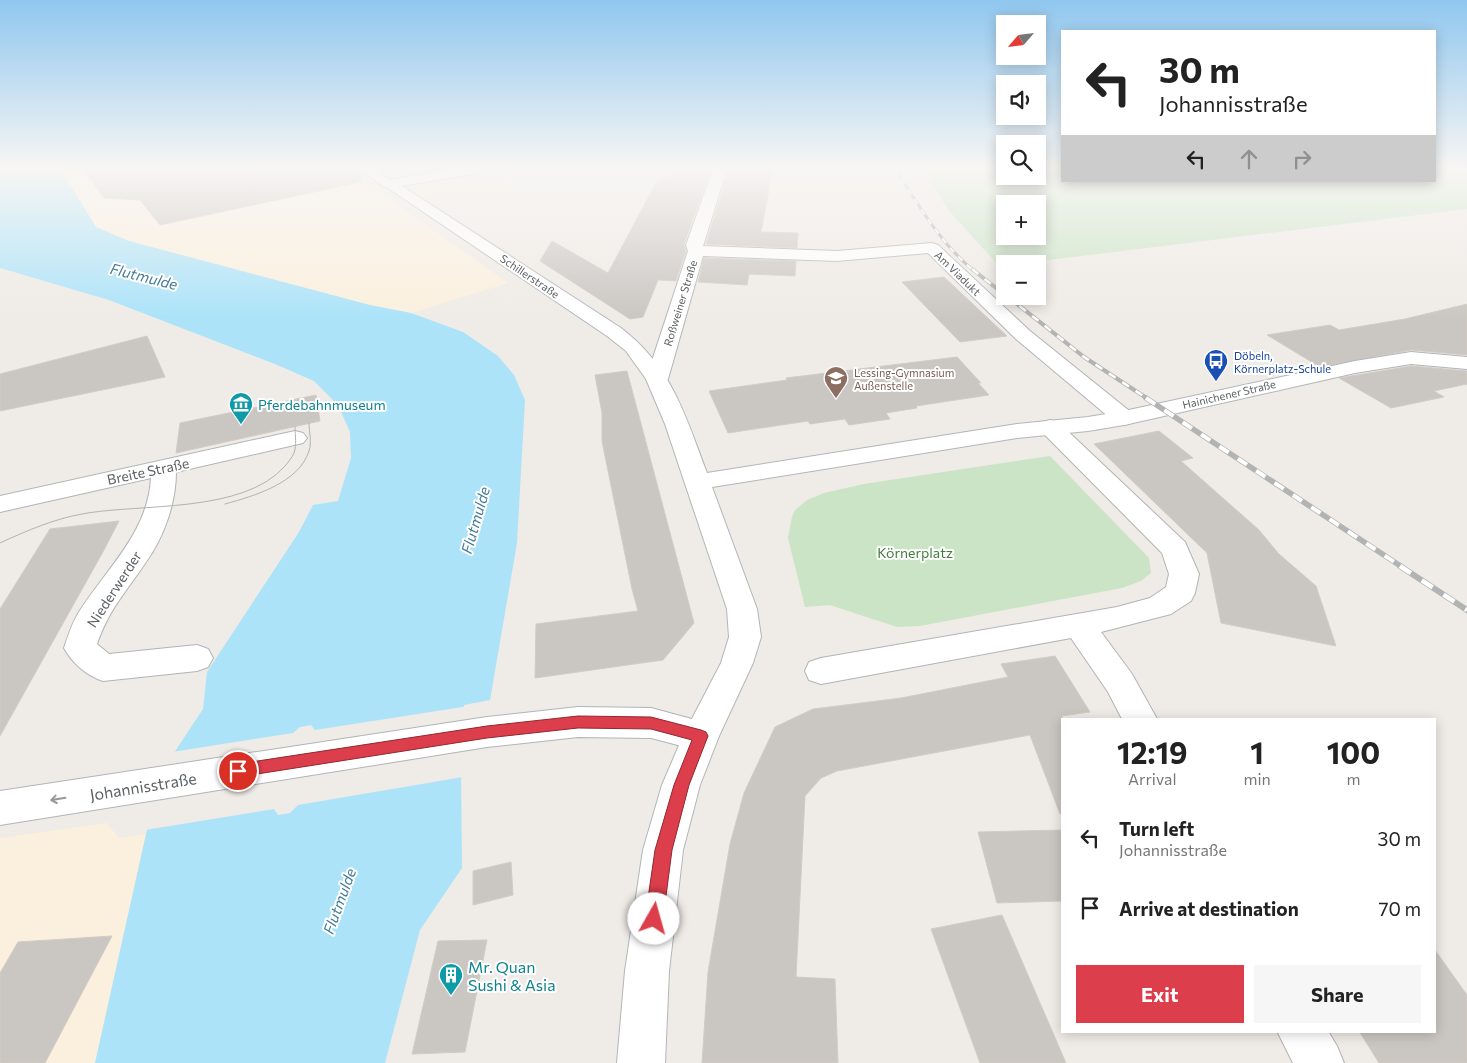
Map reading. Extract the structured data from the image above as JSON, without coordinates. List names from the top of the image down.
{
  "streets": {
    "street": [
      "Am Viadukt",
      "Schillerstraße",
      "Roßweiner Straße",
      "Hainichener Straße",
      "Breite Straße",
      "Niederwerder",
      "Johannisstraße"
    ]
  },
  "crossings": [
    ["Am Viadukt", "Roßweiner Straße"],
    ["Am Viadukt", "Hainichener Straße"],
    ["Schillerstraße", "Roßweiner Straße"],
    ["Breite Straße", "Niederwerder"]
  ],
  "one_way": ["Johannisstraße"],
  "water": ["Flutmulde"],
  "parks": ["Körnerplatz"],
  "places": {
    "bus stop": ["Döbeln, Körnerplatz-Schule"],
    "school or university": ["Lessing-Gymnasium Außenstelle"],
    "museum": ["Pferdebahnmuseum"],
    "building": ["Mr. Quan Sushi & Asia"]
  },
  "north": "bottom left",
  "page": {
    "map_buttons": ["+", "−"],
    "turn": ["30 m", "Johannisstraße"],
    "eta": [
      "12:19",
      "Arrival",
      "1",
      "min",
      "100",
      "m"
    ],
    "list": [
      {
        "name": "Turn left",
        "note": "Johannisstraße",
        "value": "30 m"
      },
      {
        "name": "Arrive at destination",
        "value": "70 m"
      }
    ],
    "buttons": ["Exit", "Share"]
  }
}
